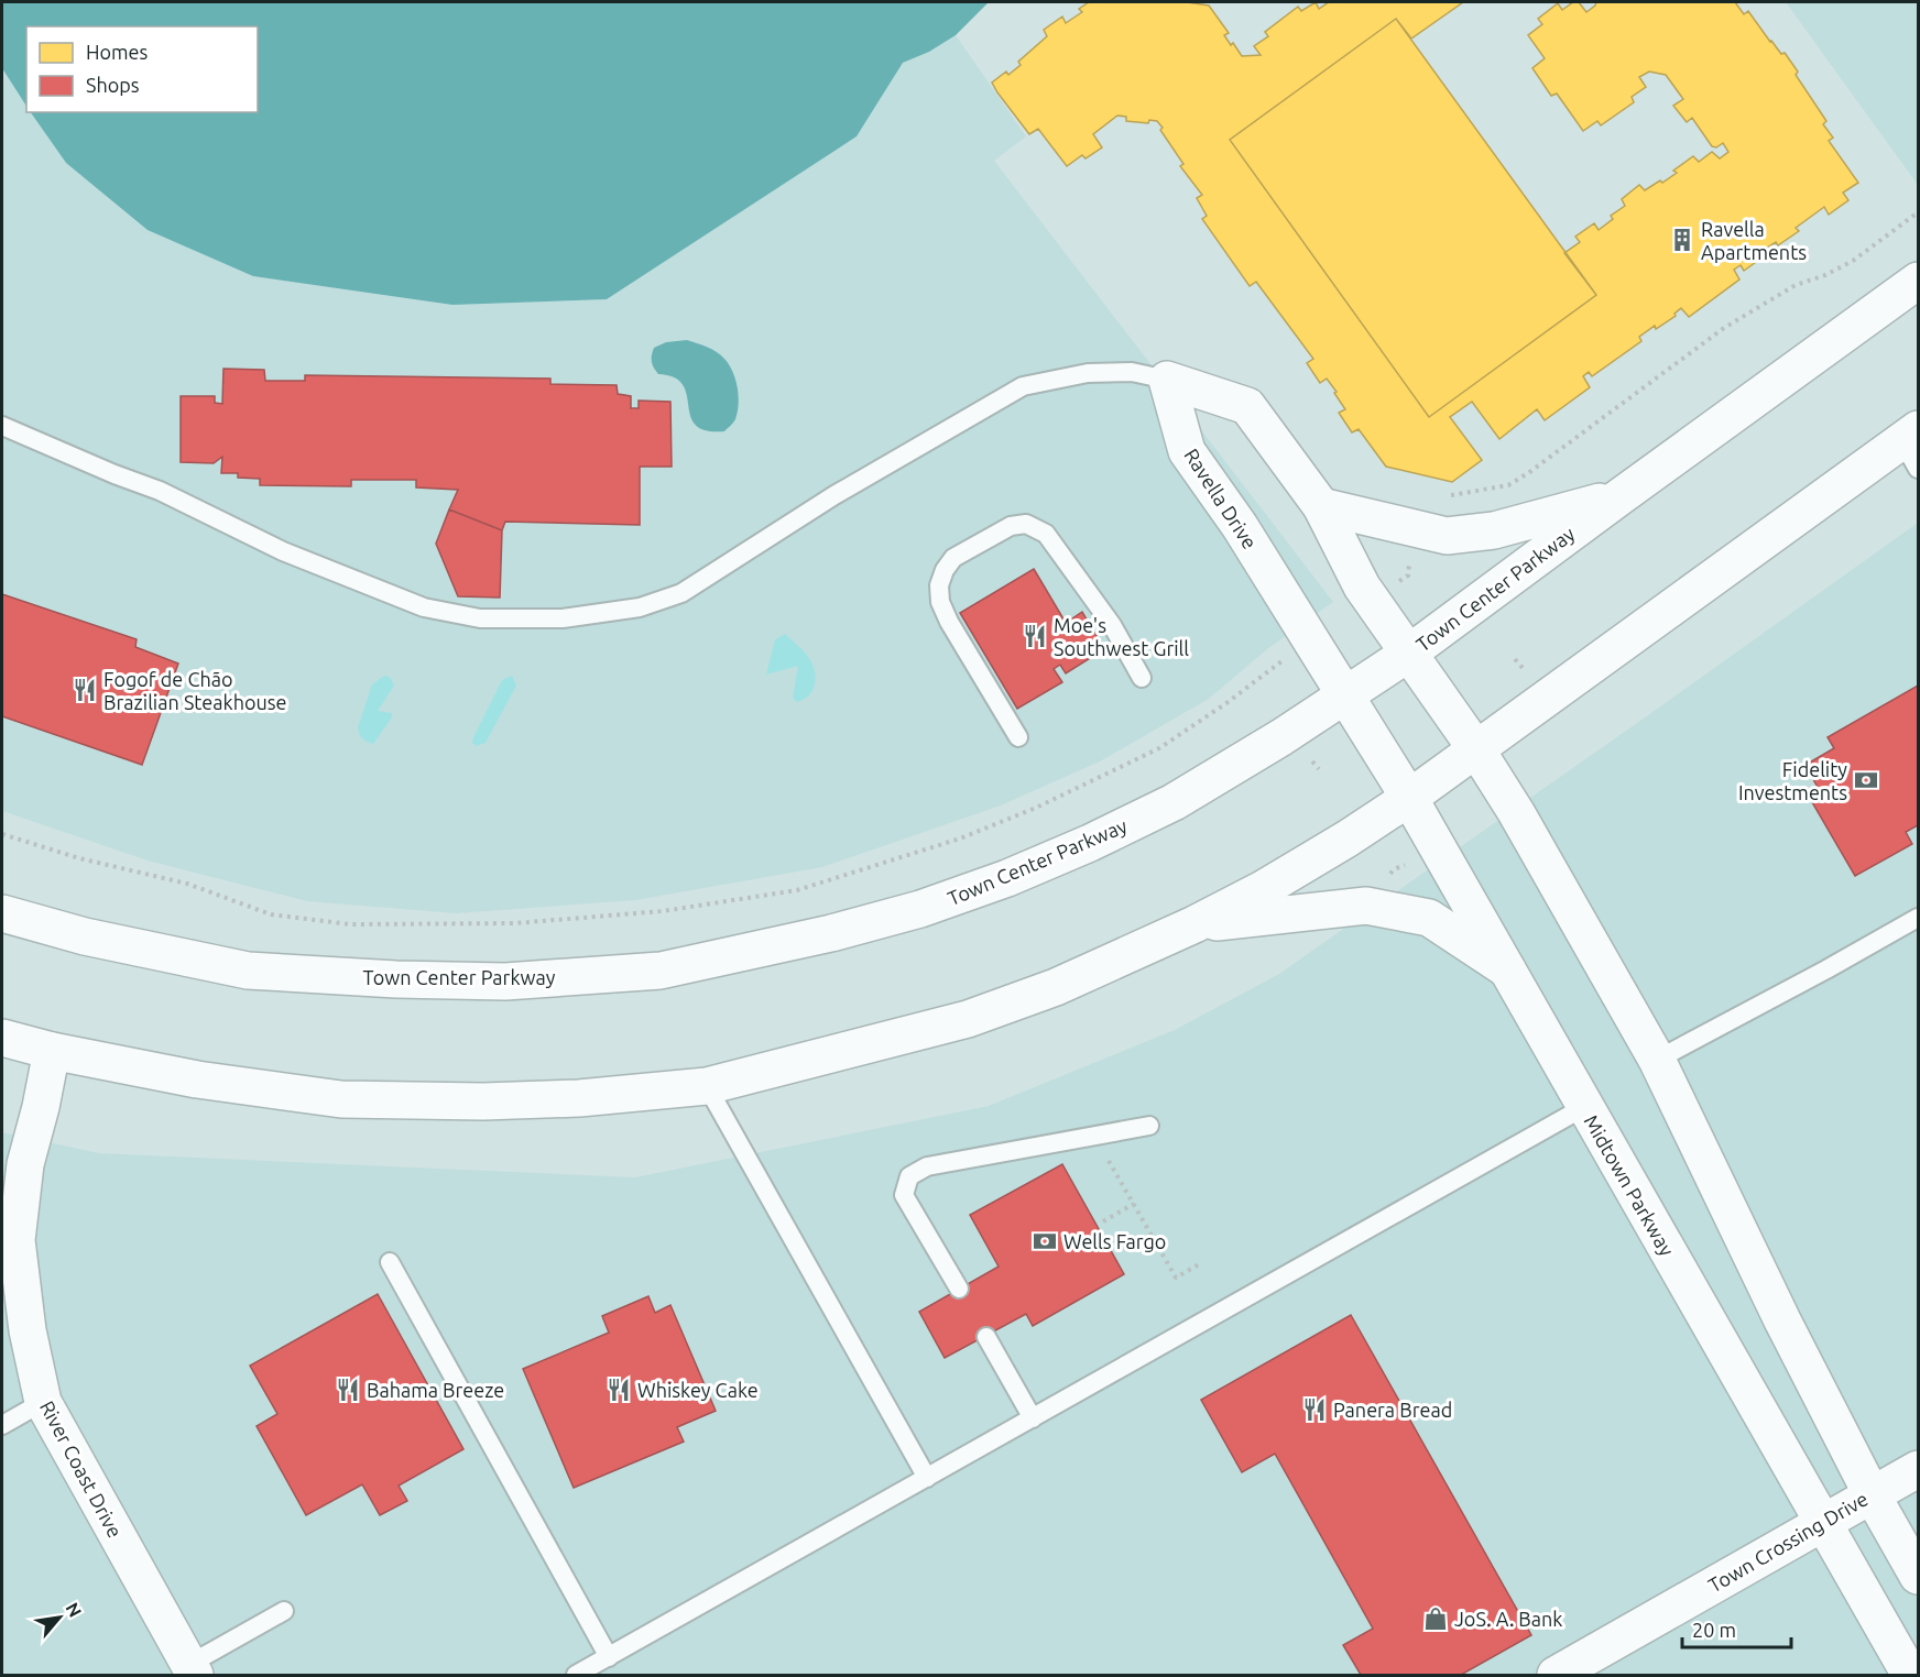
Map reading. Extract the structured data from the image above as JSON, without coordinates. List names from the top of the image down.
{
  "streets": {
    "main road": [
      "Ravella Drive",
      "Town Center Parkway",
      "Midtown Parkway",
      "River Coast Drive",
      "Town Crossing Drive"
    ]
  },
  "crossings": [
    ["Ravella Drive", "Town Center Parkway"],
    ["Ravella Drive", "Midtown Parkway"],
    ["Town Center Parkway", "Midtown Parkway"],
    ["Midtown Parkway", "Town Crossing Drive"]
  ],
  "places": {
    "building": ["Ravella Apartments"],
    "restaurant": [
      "Moe's Southwest Grill",
      "Fogof de Chão Brazilian Steakhouse",
      "Bahama Breeze",
      "Whiskey Cake",
      "Panera Bread"
    ],
    "bank": ["Fidelity Investments", "Wells Fargo"],
    "shop": ["JoS. A. Bank"]
  },
  "legend": ["Homes", "Shops"],
  "scale_bar": "20 m",
  "north": "top right"
}
